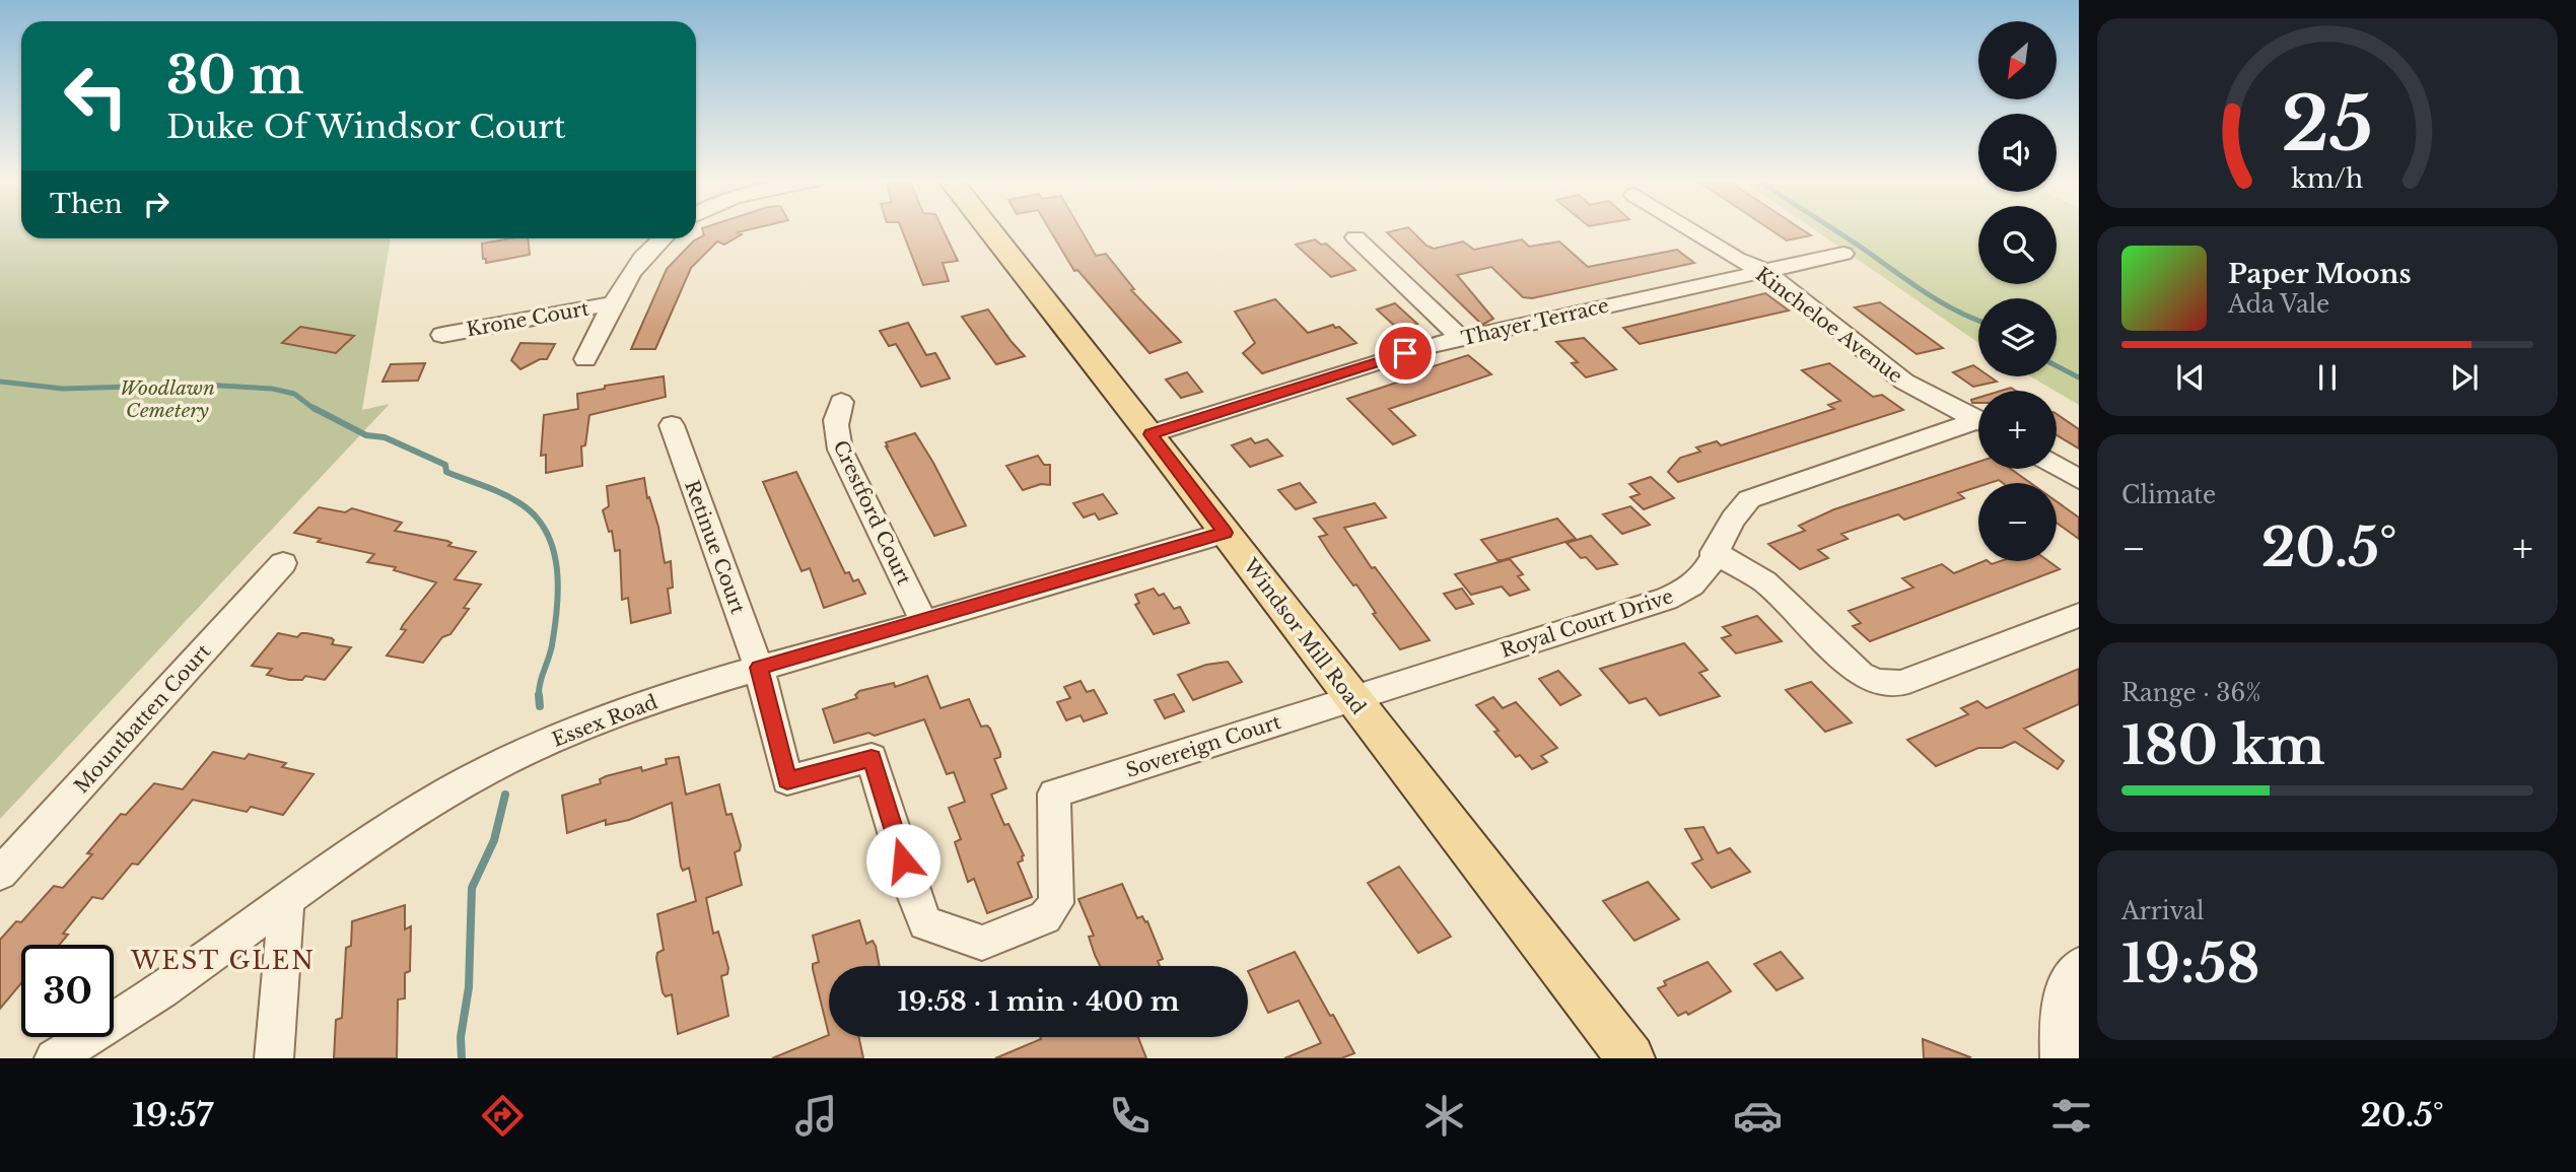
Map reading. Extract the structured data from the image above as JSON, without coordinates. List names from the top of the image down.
{
  "streets": {
    "main road": ["Windsor Mill Road"],
    "street": [
      "Krone Court",
      "Thayer Terrace",
      "Kincheloe Avenue",
      "Crestford Court",
      "Retinue Court",
      "Royal Court Drive",
      "Mountbatten Court",
      "Essex Road",
      "Sovereign Court"
    ]
  },
  "crossings": [
    ["Thayer Terrace", "Kincheloe Avenue"],
    ["Thayer Terrace", "Windsor Mill Road"],
    ["Crestford Court", "Essex Road"],
    ["Retinue Court", "Essex Road"],
    ["Retinue Court", "Sovereign Court"],
    ["Royal Court Drive", "Windsor Mill Road"],
    ["Royal Court Drive", "Sovereign Court"],
    ["Windsor Mill Road", "Essex Road"],
    ["Windsor Mill Road", "Sovereign Court"]
  ],
  "districts": ["WEST GLEN"],
  "parks": ["Woodlawn Cemetery"],
  "north": "bottom left",
  "page": {
    "map_buttons": ["+", "−"],
    "turn": ["30 m", "Duke Of Windsor Court"],
    "then": "Then",
    "song": ["Paper Moons", "Ada Vale"],
    "tile": [
      "Climate",
      ["Range · 36%", "180 km"],
      ["Arrival", "19:58"]
    ],
    "heat": ["−", "20.5°", "+"],
    "limit": "30",
    "trip": "19:58 · 1 min · 400 m",
    "tabs": ["19:57", "20.5°"],
    "gauge": ["25", "km/h"]
  }
}
